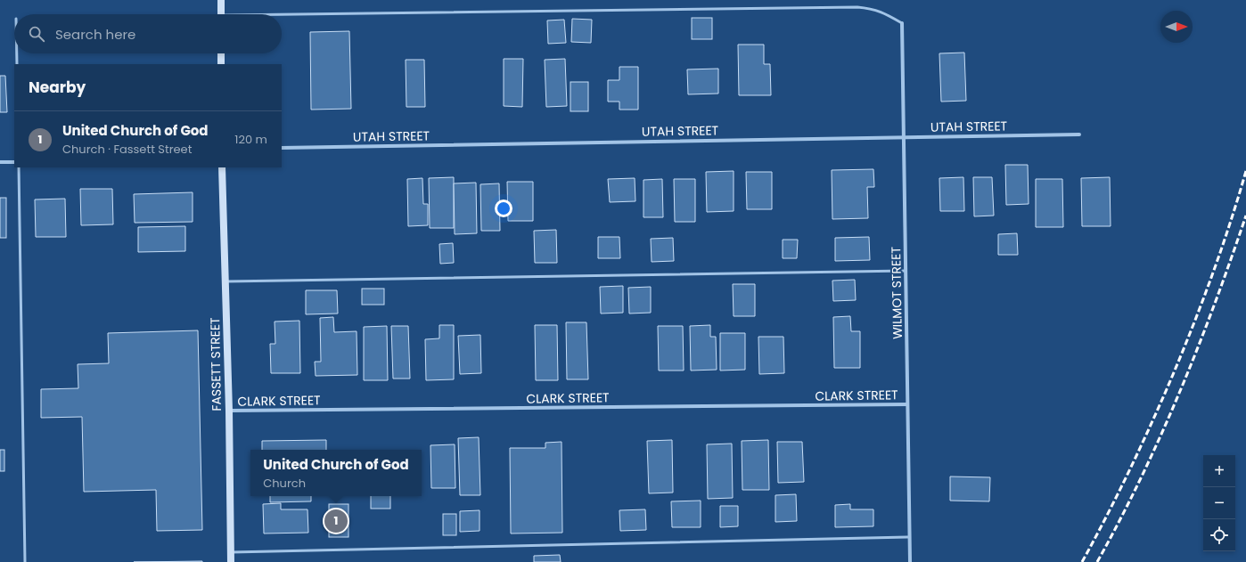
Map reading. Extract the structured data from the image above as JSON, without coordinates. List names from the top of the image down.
{
  "streets": {
    "main road": ["FASSETT STREET"],
    "street": ["UTAH STREET", "WILMOT STREET", "CLARK STREET"]
  },
  "crossings": [
    ["UTAH STREET", "WILMOT STREET"],
    ["WILMOT STREET", "CLARK STREET"],
    ["FASSETT STREET", "CLARK STREET"]
  ],
  "north": "right",
  "page": {
    "search": "Search here",
    "heading": "Nearby",
    "list": [
      {
        "mark": "1",
        "name": "United Church of God",
        "note": "Church · Fassett Street",
        "value": "120 m"
      }
    ],
    "popup": ["United Church of God", "Church"],
    "map_buttons": ["+", "−"],
    "pins": "1"
  }
}
